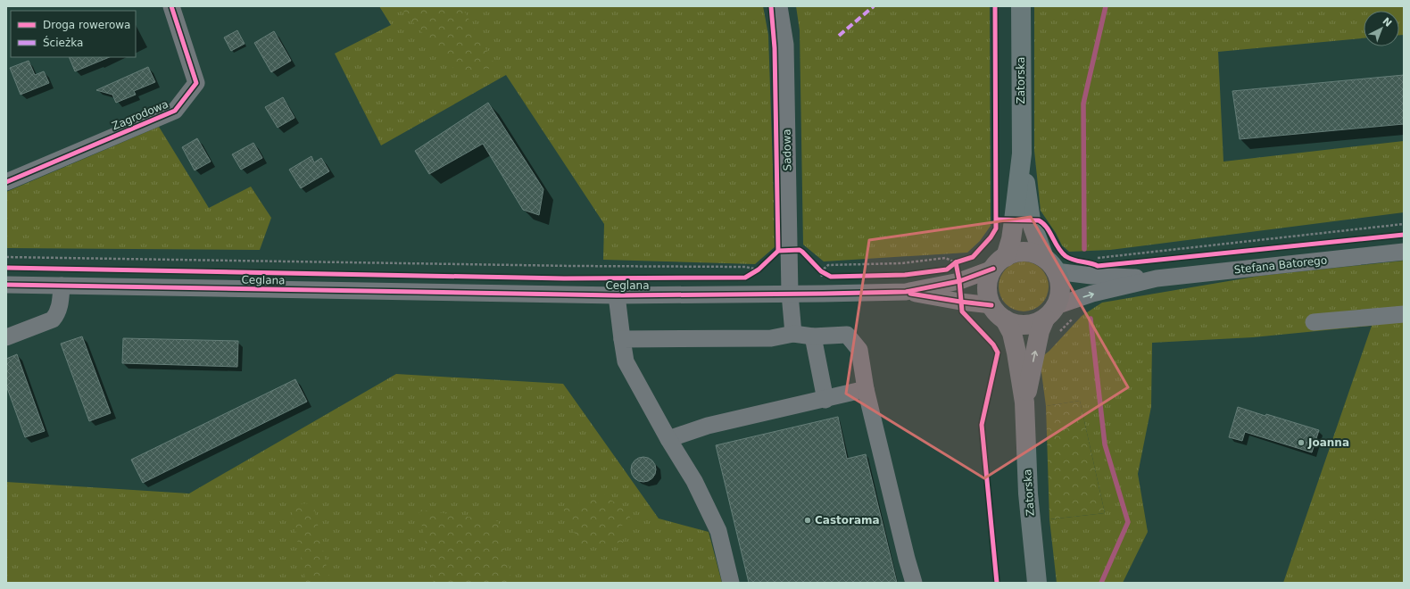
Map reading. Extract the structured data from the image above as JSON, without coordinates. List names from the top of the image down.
{
  "streets": {
    "main road": ["Zatorska"],
    "street": [
      "Zagrodowa",
      "Sadowa",
      "Stefana Batorego",
      "Ceglana"
    ]
  },
  "crossings": [
    ["Zatorska", "Stefana Batorego"],
    ["Zatorska", "Ceglana"],
    ["Sadowa", "Ceglana"],
    ["Stefana Batorego", "Ceglana"]
  ],
  "places": ["Joanna", "Castorama"],
  "legend": ["Droga rowerowa", "Ścieżka"],
  "north": "top right"
}
